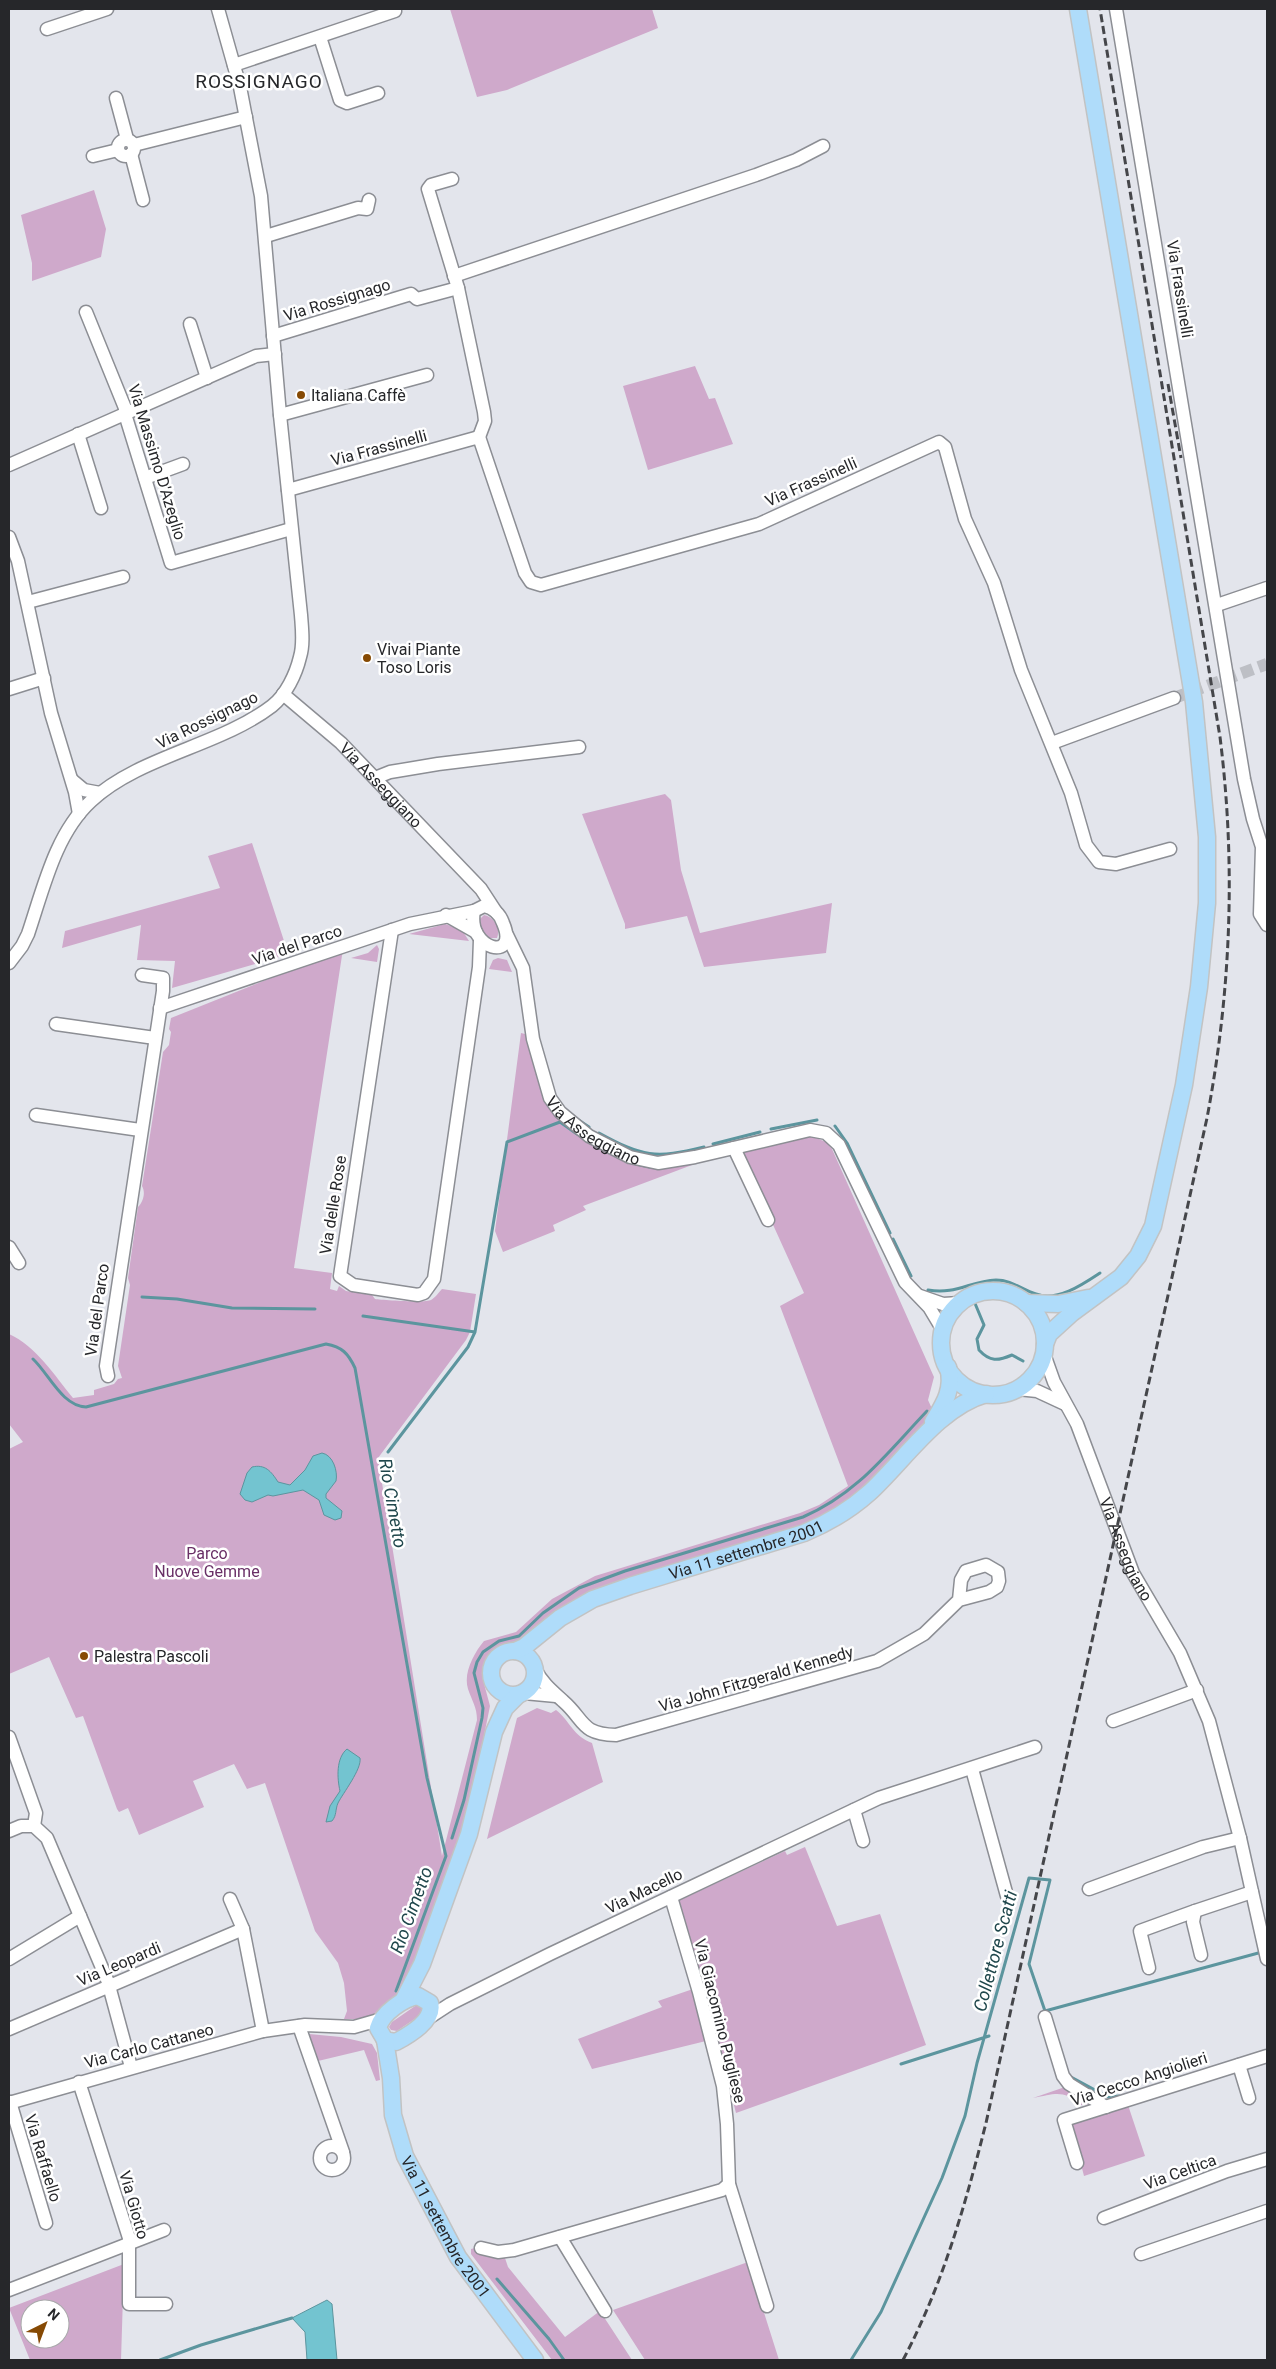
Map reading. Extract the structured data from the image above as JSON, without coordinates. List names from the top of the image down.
{
  "streets": {
    "main road": ["Via Asseggiano", "Via 11 settembre 2001"],
    "street": [
      "Via Frassinelli",
      "Via Rossignago",
      "Via Massimo D'Azeglio",
      "Via del Parco",
      "Via delle Rose",
      "Via John Fitzgerald Kennedy",
      "Via Macello",
      "Via Leopardi",
      "Via Giacomino Pugliese",
      "Via Carlo Cattaneo",
      "Via Cecco Angiolieri",
      "Via Raffaello",
      "Via Celtica",
      "Via Giotto"
    ]
  },
  "crossings": [
    ["Via Frassinelli", "Via Rossignago"],
    ["Via Rossignago", "Via Massimo D'Azeglio"],
    ["Via Rossignago", "Via Asseggiano"],
    ["Via Asseggiano", "Via delle Rose"],
    ["Via Asseggiano", "Via 11 settembre 2001"],
    ["Via del Parco", "Via delle Rose"],
    ["Via 11 settembre 2001", "Via John Fitzgerald Kennedy"],
    ["Via 11 settembre 2001", "Via Macello"],
    ["Via 11 settembre 2001", "Via Carlo Cattaneo"],
    ["Via Macello", "Via Giacomino Pugliese"],
    ["Via Carlo Cattaneo", "Via Raffaello"],
    ["Via Carlo Cattaneo", "Via Giotto"]
  ],
  "districts": ["ROSSIGNAGO"],
  "water": ["Rio Cimetto", "Collettore Scatti"],
  "parks": ["Parco Nuove Gemme"],
  "places": ["Italiana Caffè", "Vivai Piante Toso Loris", "Palestra Pascoli"],
  "north": "top right"
}
